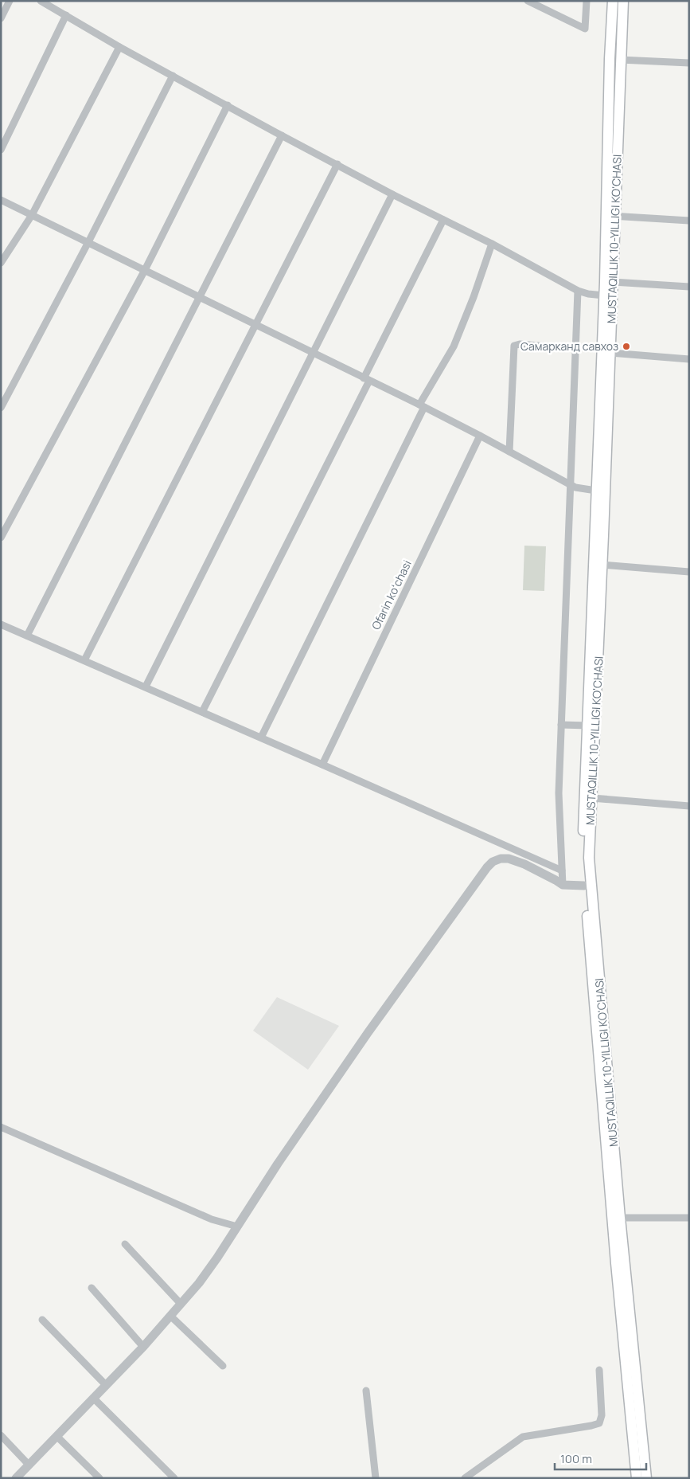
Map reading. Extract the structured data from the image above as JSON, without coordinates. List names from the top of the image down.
{
  "streets": {
    "main road": ["MUSTAQILLIK 10-YILLIGI KO'CHASI"],
    "street": ["Ofarin koʻchasi"]
  },
  "places": ["Самарканд савхоз"],
  "scale_bar": "100 m"
}
